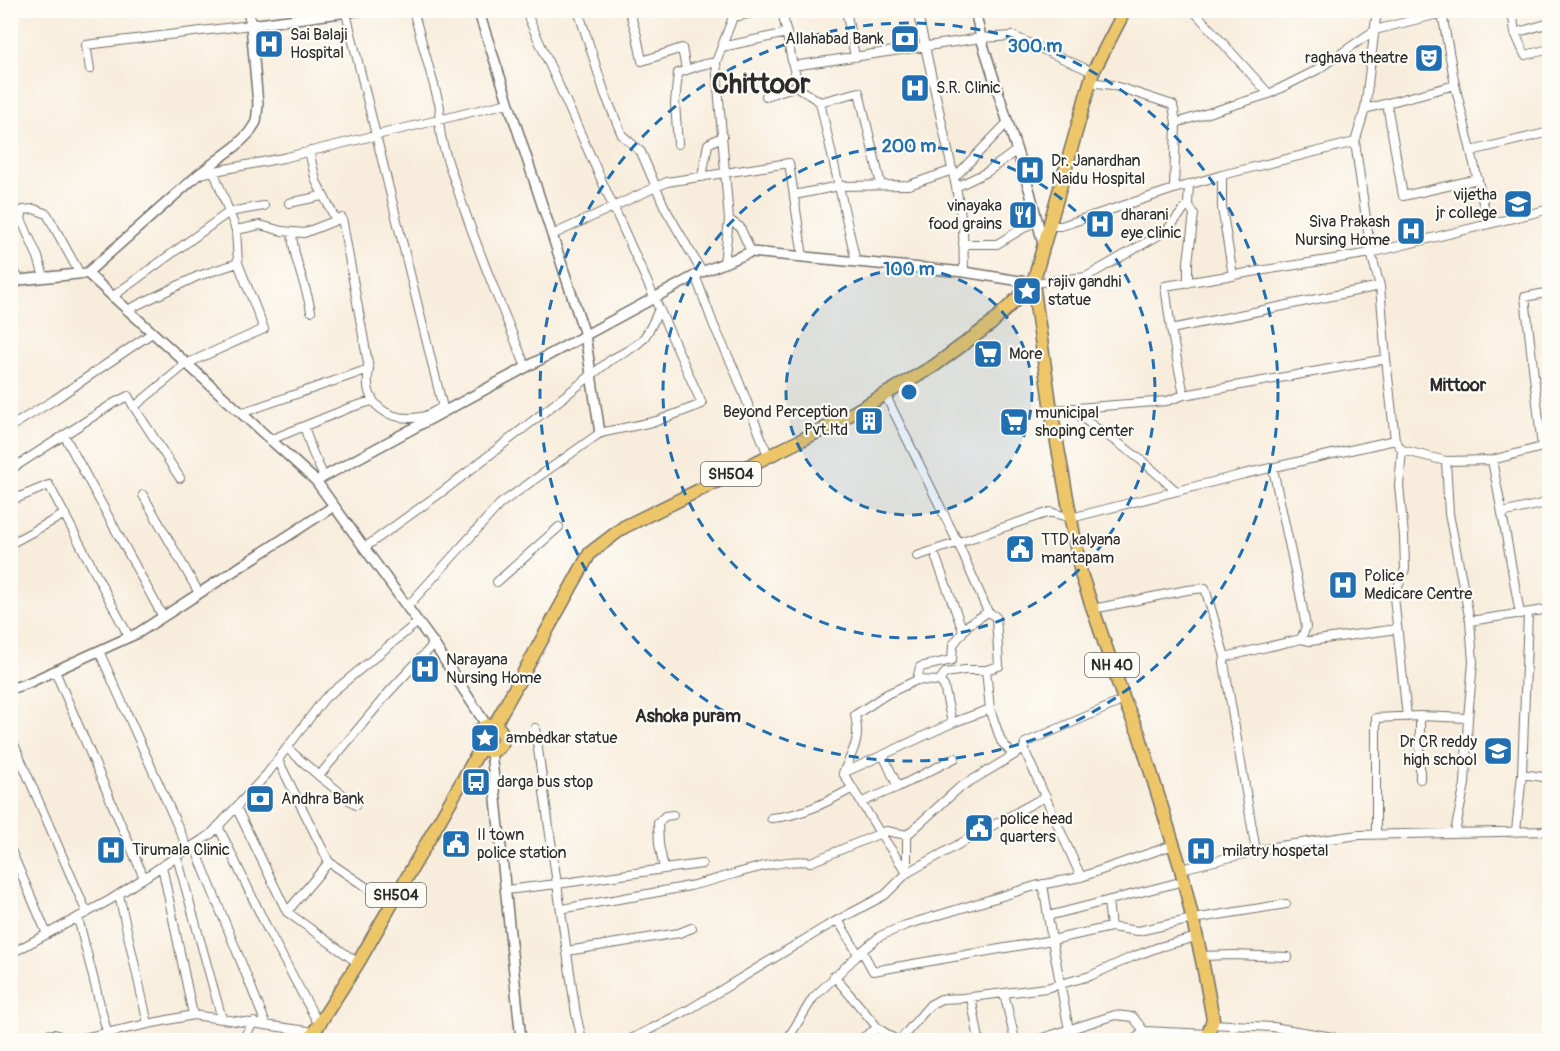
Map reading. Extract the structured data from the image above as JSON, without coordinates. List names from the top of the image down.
{
  "streets": {
    "main road": ["SH504", "NH 40"]
  },
  "crossings": [
    ["SH504", "NH 40"]
  ],
  "districts": ["Chittoor", "Mittoor", "Ashoka puram"],
  "places": {
    "bank": ["Allahabad Bank", "Andhra Bank"],
    "hospital": [
      "Sai Balaji Hospital",
      "S.R. Clinic",
      "Dr. Janardhan Naidu Hospital",
      "dharani eye clinic",
      "Siva Prakash Nursing Home",
      "Police Medicare Centre",
      "Narayana Nursing Home",
      "Tirumala Clinic",
      "milatry hospetal"
    ],
    "theatre": ["raghava theatre"],
    "school or university": ["vijetha jr college", "Dr CR reddy high school"],
    "restaurant": ["vinayaka food grains"],
    "place": ["rajiv gandhi statue", "ambedkar statue"],
    "supermarket": ["More", "municipal shoping center"],
    "building": ["Beyond Perception Pvt.ltd"],
    "public building": ["TTD kalyana mantapam", "police head quarters", "II town police station"],
    "bus stop": ["darga bus stop"]
  },
  "rings": ["300 m", "200 m", "100 m"]
}
